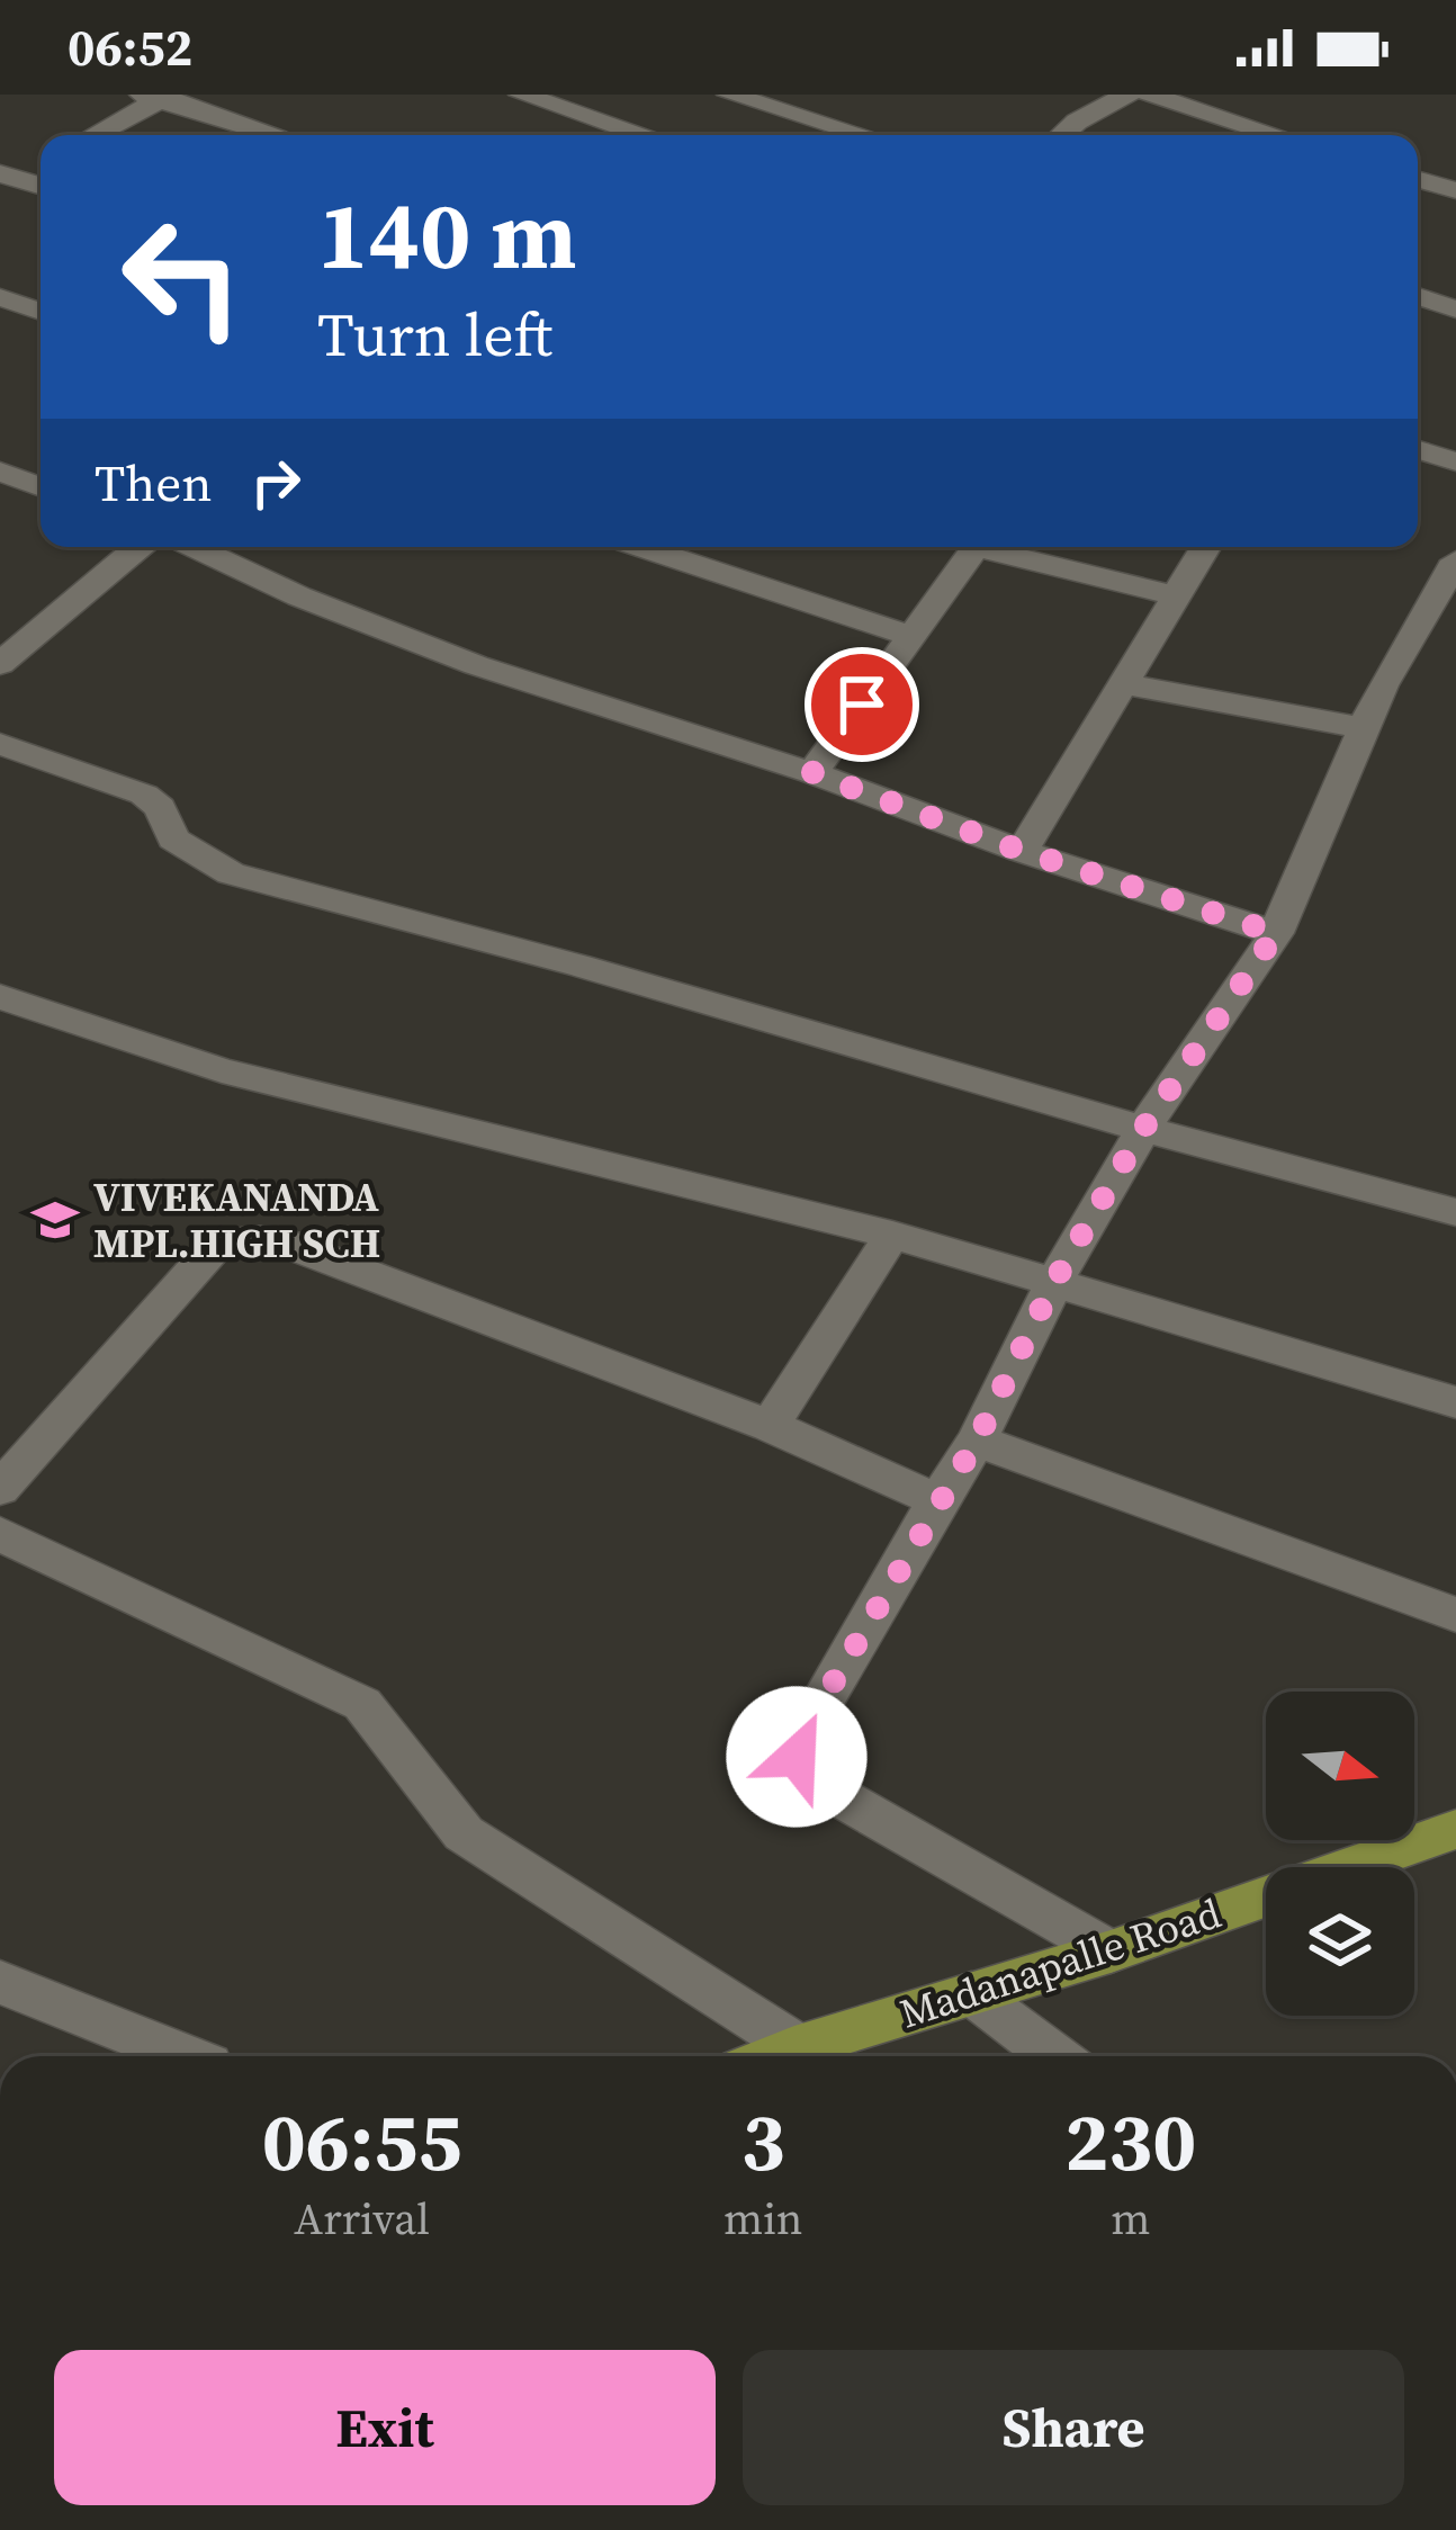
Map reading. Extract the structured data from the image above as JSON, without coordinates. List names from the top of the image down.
{
  "streets": {
    "main road": ["Madanapalle Road"]
  },
  "places": {
    "school or university": ["VIVEKANANDA MPL.HIGH SCH"]
  },
  "north": "right",
  "page": {
    "status": "06:52",
    "turn": ["140 m", "Turn left"],
    "then": "Then",
    "eta": [
      "06:55",
      "Arrival",
      "3",
      "min",
      "230",
      "m"
    ],
    "buttons": ["Exit", "Share"]
  }
}
